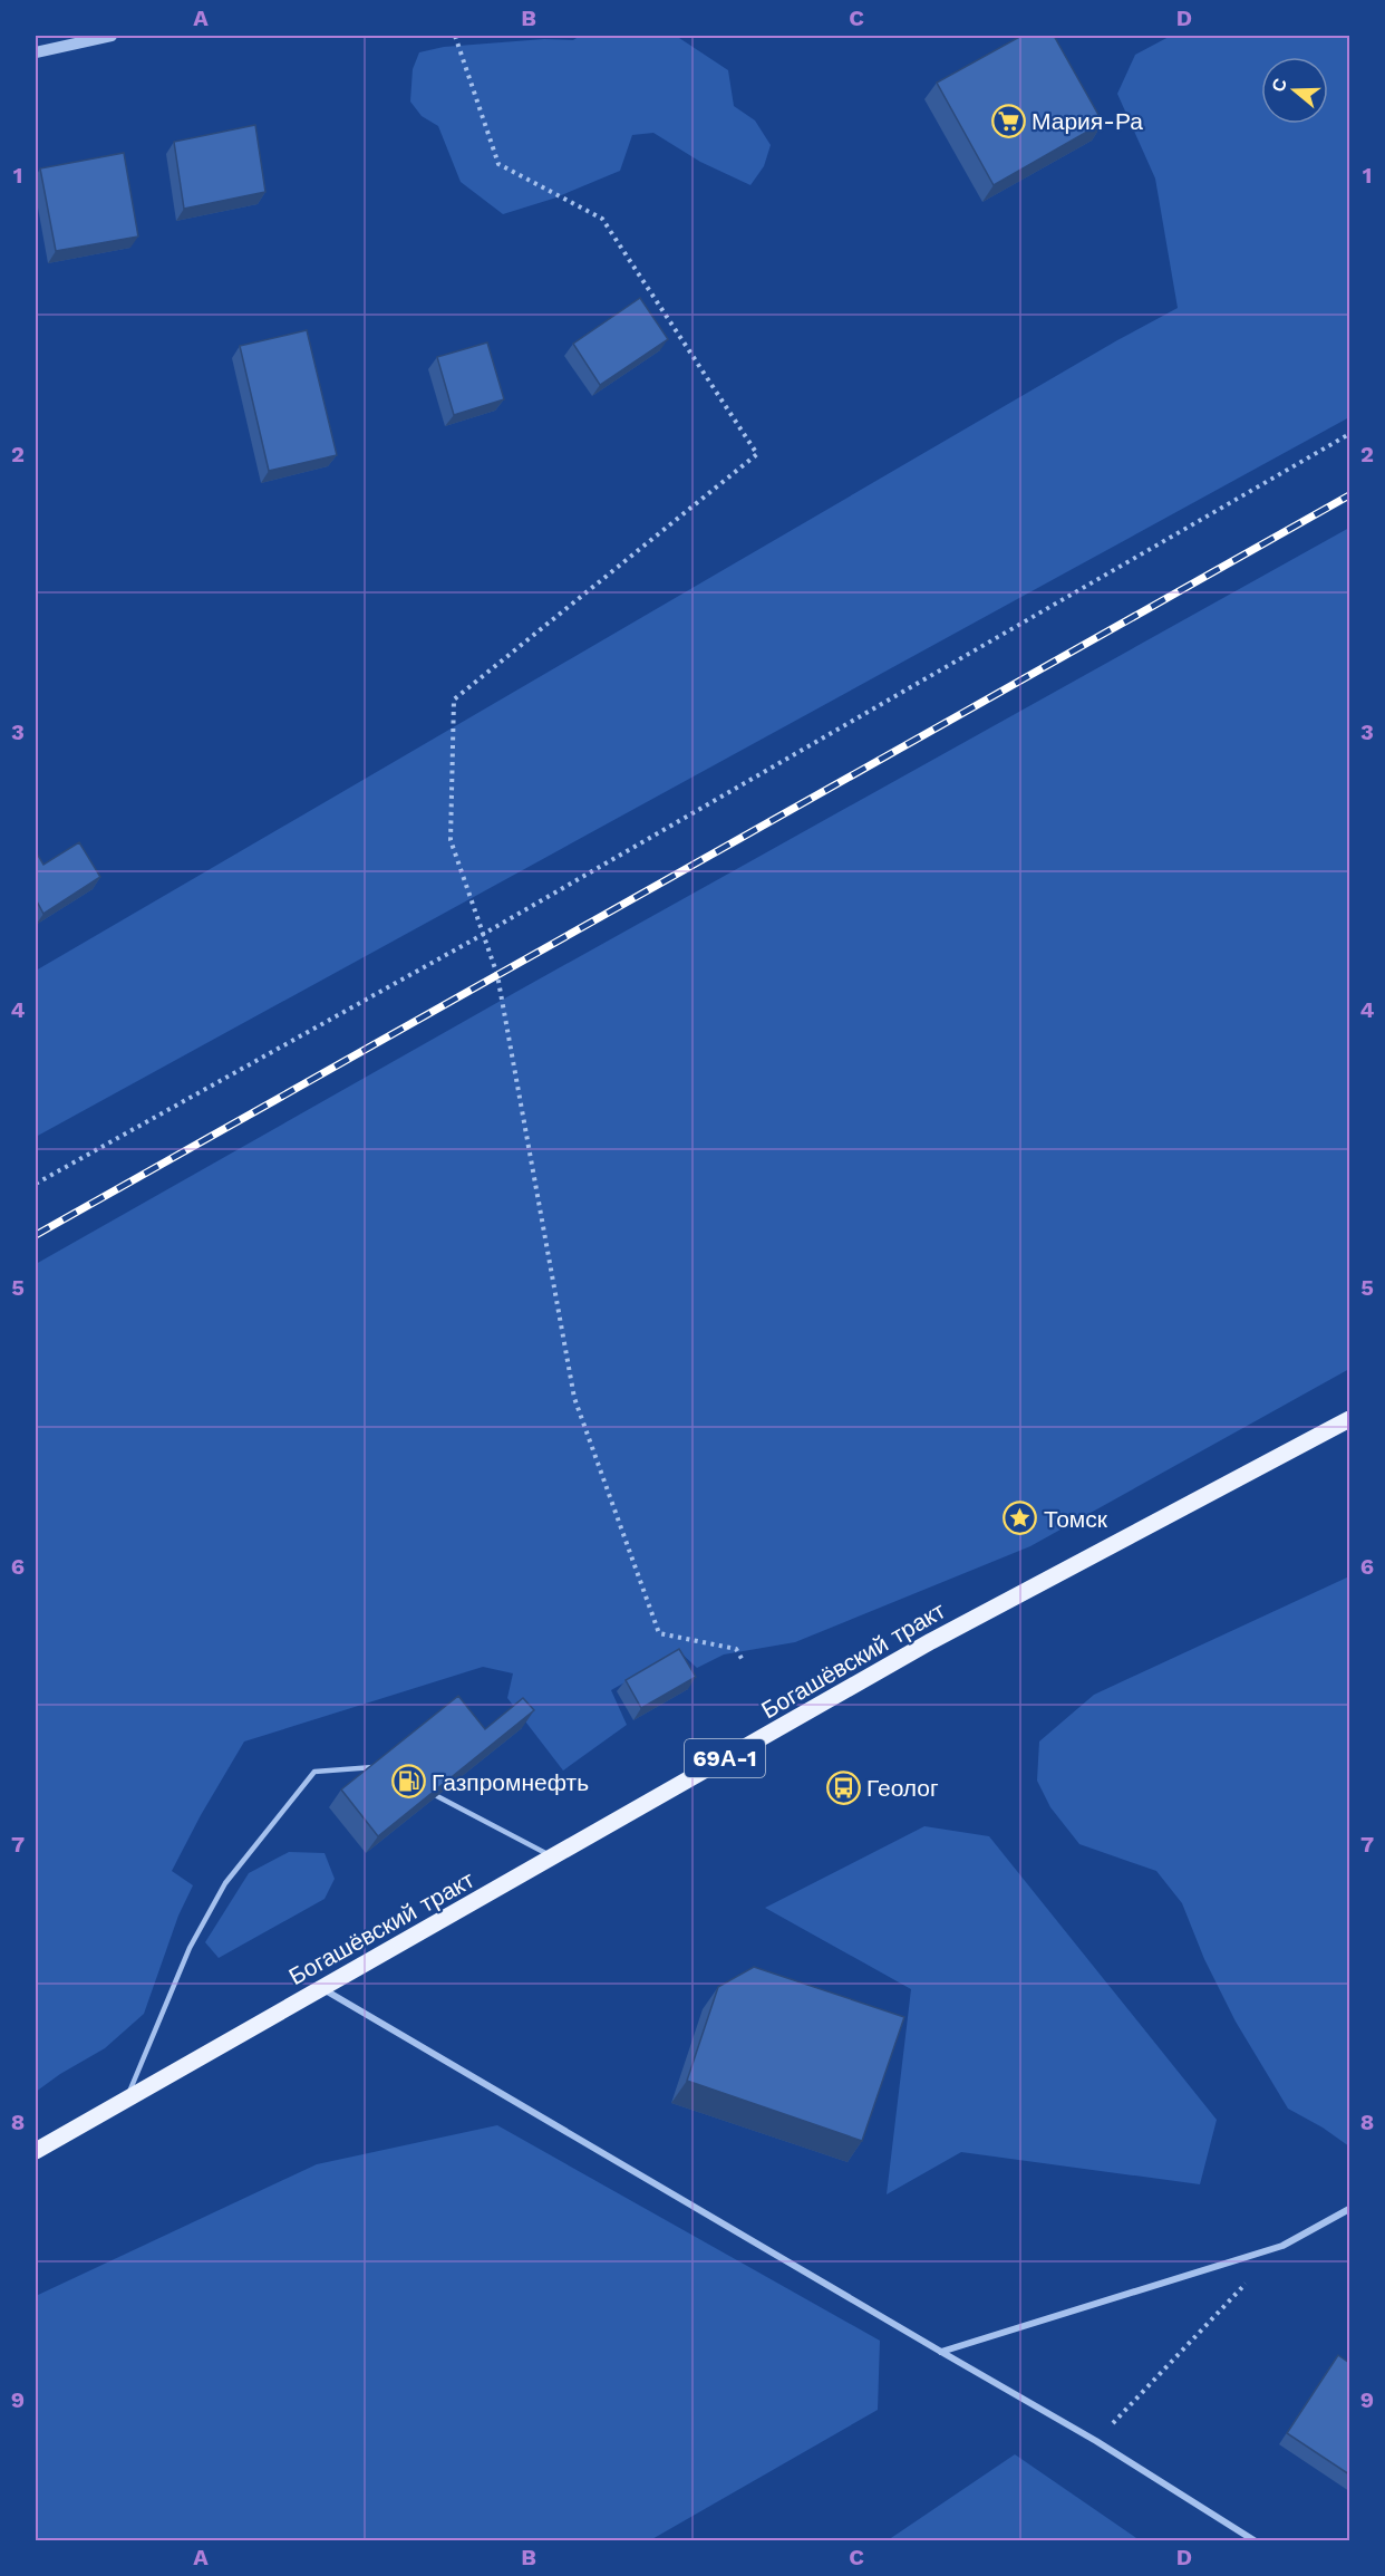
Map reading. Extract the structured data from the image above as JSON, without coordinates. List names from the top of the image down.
{
  "streets": {
    "main road": ["Богашёвский тракт", "69А-1"]
  },
  "places": {
    "supermarket": ["Мария-Ра"],
    "place": ["Томск"],
    "fuel station": ["Газпромнефть"],
    "bus stop": ["Геолог"]
  },
  "north": "left",
  "grid": {
    "columns": [
      "A",
      "B",
      "C",
      "D"
    ],
    "rows": [
      "1",
      "2",
      "3",
      "4",
      "5",
      "6",
      "7",
      "8",
      "9"
    ]
  }
}
